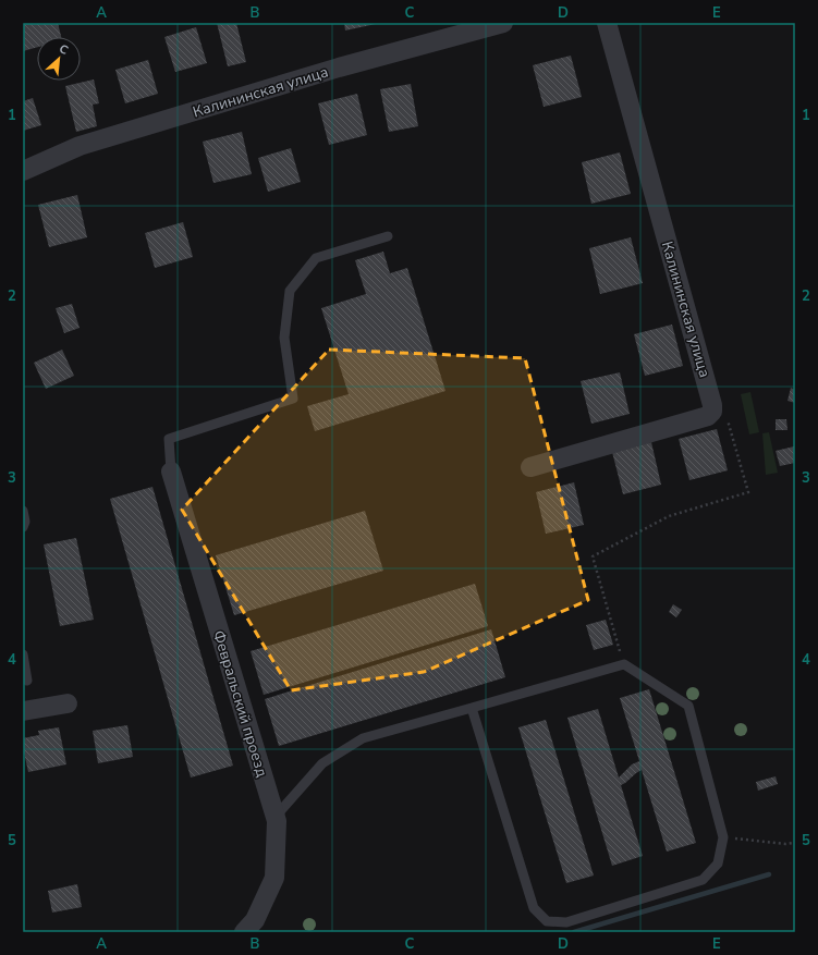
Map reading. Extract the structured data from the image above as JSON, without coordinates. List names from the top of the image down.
{
  "streets": {
    "street": ["Калининская улица", "Февральский проезд"]
  },
  "north": "top right",
  "grid": {
    "columns": [
      "A",
      "B",
      "C",
      "D",
      "E"
    ],
    "rows": [
      "1",
      "2",
      "3",
      "4",
      "5"
    ]
  }
}
